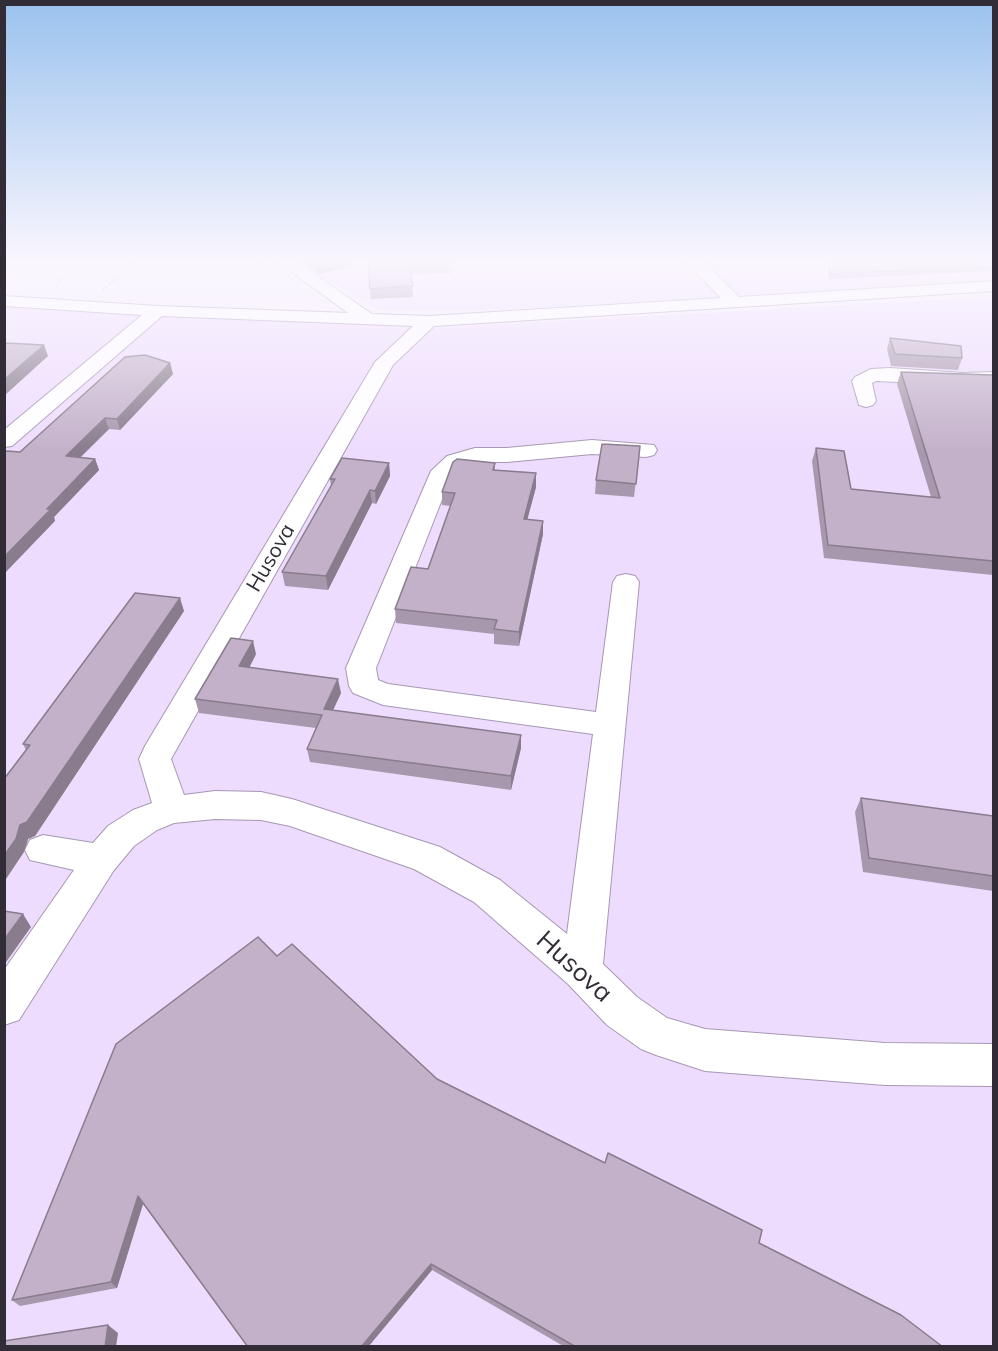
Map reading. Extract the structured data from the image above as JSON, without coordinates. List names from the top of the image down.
{
  "streets": {
    "street": ["Husova"]
  }
}
